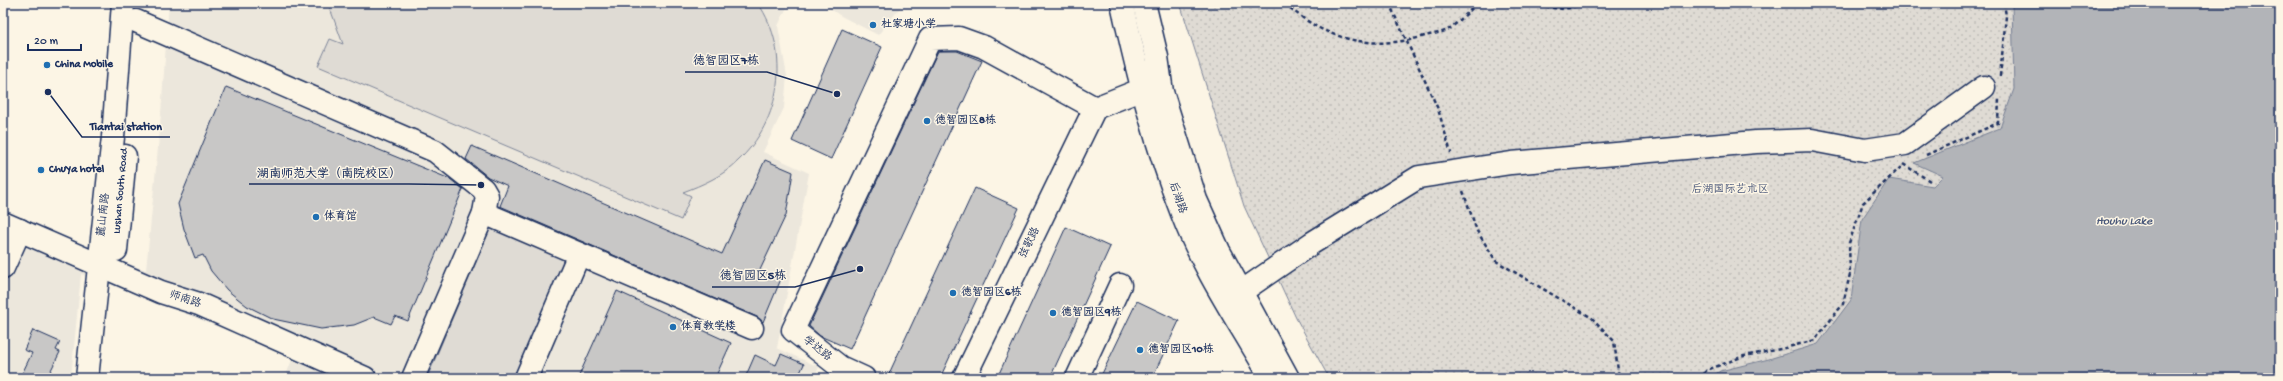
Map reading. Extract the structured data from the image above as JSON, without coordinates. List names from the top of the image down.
{
  "streets": {
    "street": [
      "Lushan South Road",
      "后湖路",
      "麓山南路",
      "弦歌路",
      "师南路",
      "学达路"
    ]
  },
  "crossings": [
    ["Lushan South Road", "麓山南路"],
    ["Lushan South Road", "师南路"],
    ["麓山南路", "师南路"],
    ["弦歌路", "学达路"]
  ],
  "water": ["Houhu Lake"],
  "parks": ["后湖国际艺术区"],
  "places": [
    "杜家塘小学",
    "China Mobile",
    "Tiantai station",
    "徳智园区7栋",
    "徳智园区8栋",
    "ChuYa hotel",
    "湖南师范大学（南院校区）",
    "体育馆",
    "徳智园区5栋",
    "徳智园区6栋",
    "德智园区9栋",
    "体育教学楼",
    "德智园区10栋"
  ],
  "scale_bar": "20 m"
}
